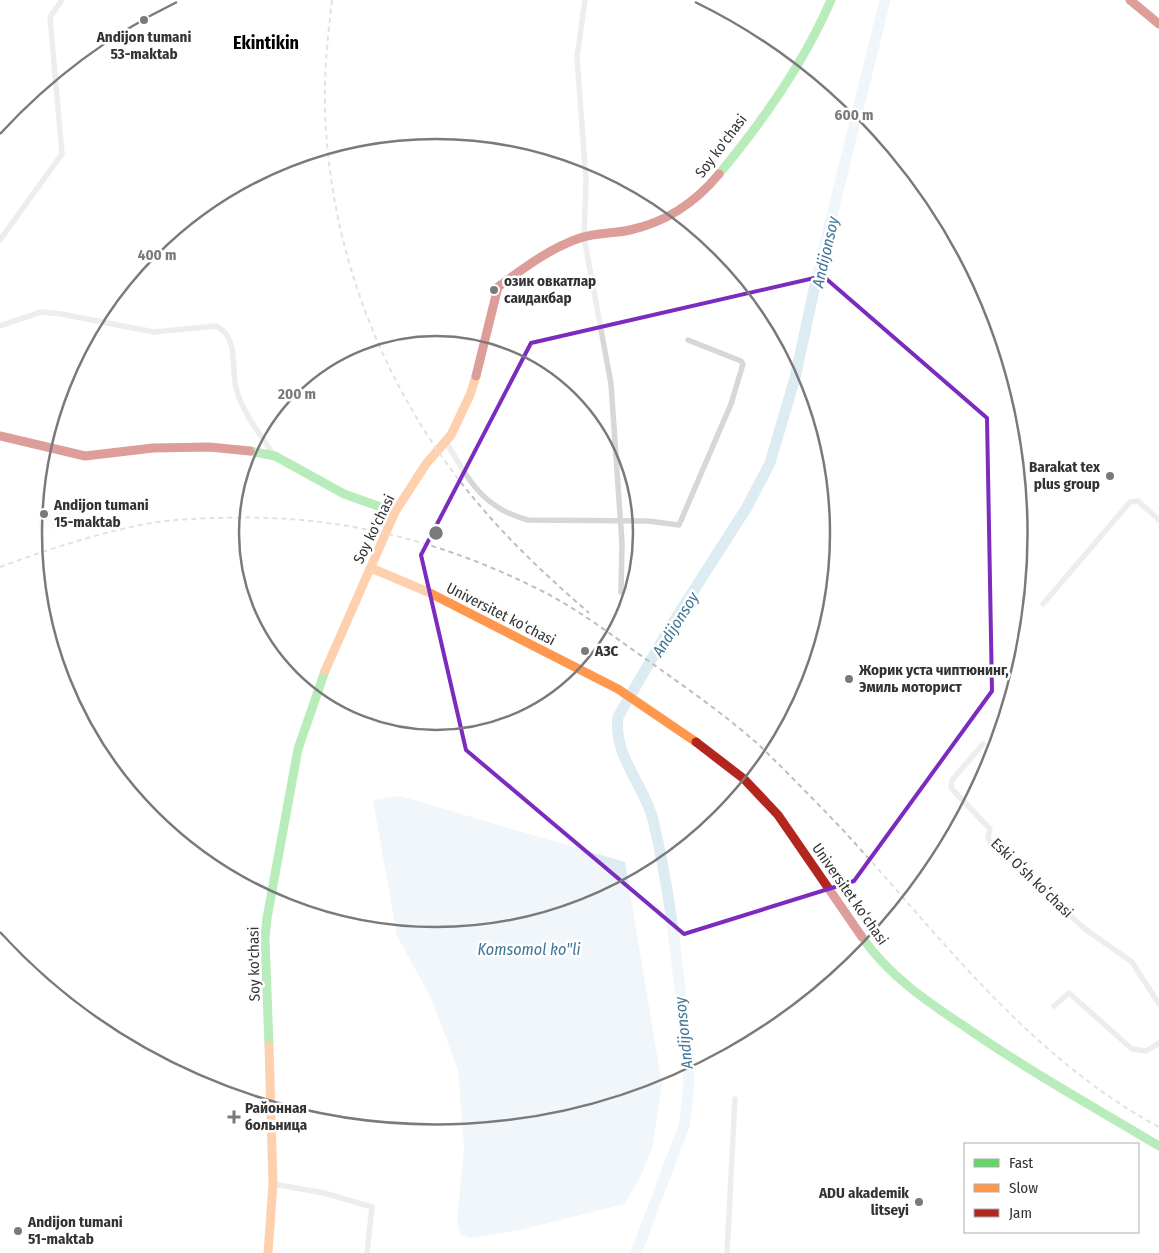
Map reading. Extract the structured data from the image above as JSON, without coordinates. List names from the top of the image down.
{
  "streets": {
    "main road": ["Soy ko'chasi", "Universitet kо‘chasi"],
    "street": ["Eski Oʻsh koʻchasi"]
  },
  "crossings": [
    ["Soy ko'chasi", "Universitet kо‘chasi"]
  ],
  "districts": ["Ekintikin"],
  "water": ["Andijonsoy", "Komsomol ko\"li"],
  "places": {
    "other": [
      "Andijon tumani 53-maktab",
      "озик овкатлар саидакбар",
      "Barakat tex plus group",
      "Andijon tumani 15-maktab",
      "АЗС",
      "Жорик уста чиптюнинг, Эмиль моторист",
      "ADU akademik litseyi",
      "Andijon tumani 51-maktab"
    ],
    "health": ["Районная больница"]
  },
  "legend": ["Fast", "Slow", "Jam"],
  "rings": ["600 m", "400 m", "200 m"]
}
